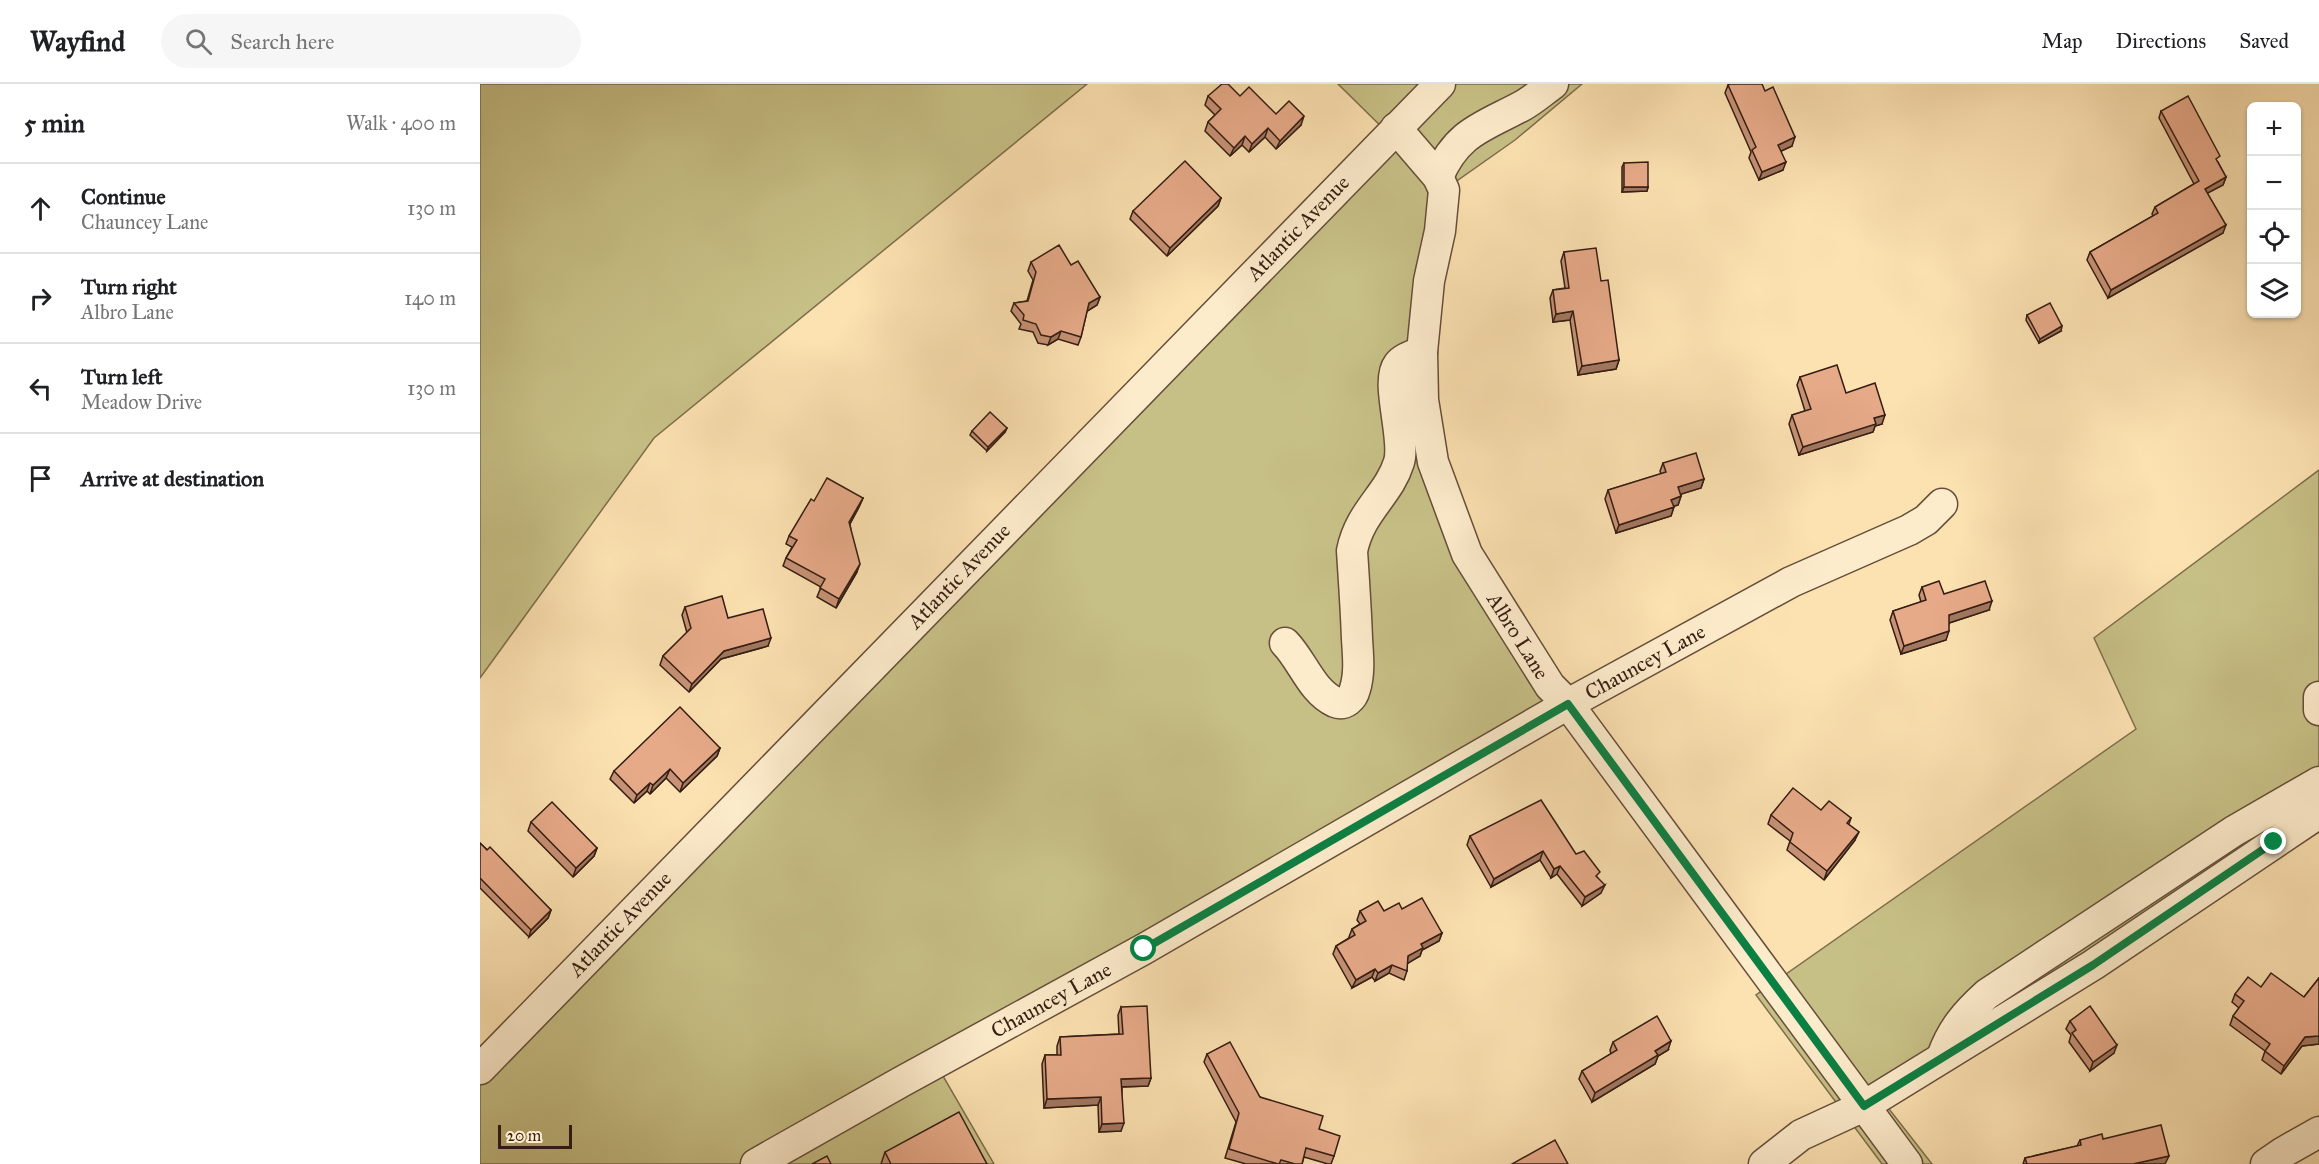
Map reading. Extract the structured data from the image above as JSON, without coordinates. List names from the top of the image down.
{
  "streets": {
    "street": ["Atlantic Avenue", "Albro Lane", "Chauncey Lane"]
  },
  "crossings": [
    ["Albro Lane", "Chauncey Lane"]
  ],
  "scale_bar": "20 m",
  "page": {
    "header": "Wayfind",
    "search": "Search here",
    "nav": ["Map", "Directions", "Saved"],
    "heading": ["5 min", "Walk · 400 m"],
    "map_buttons": ["+", "−"],
    "list": [
      ["Continue", "Chauncey Lane", "130 m"],
      ["Turn right", "Albro Lane", "140 m"],
      ["Turn left", "Meadow Drive", "130 m"],
      "Arrive at destination"
    ],
    "scale": "20 m"
  }
}
